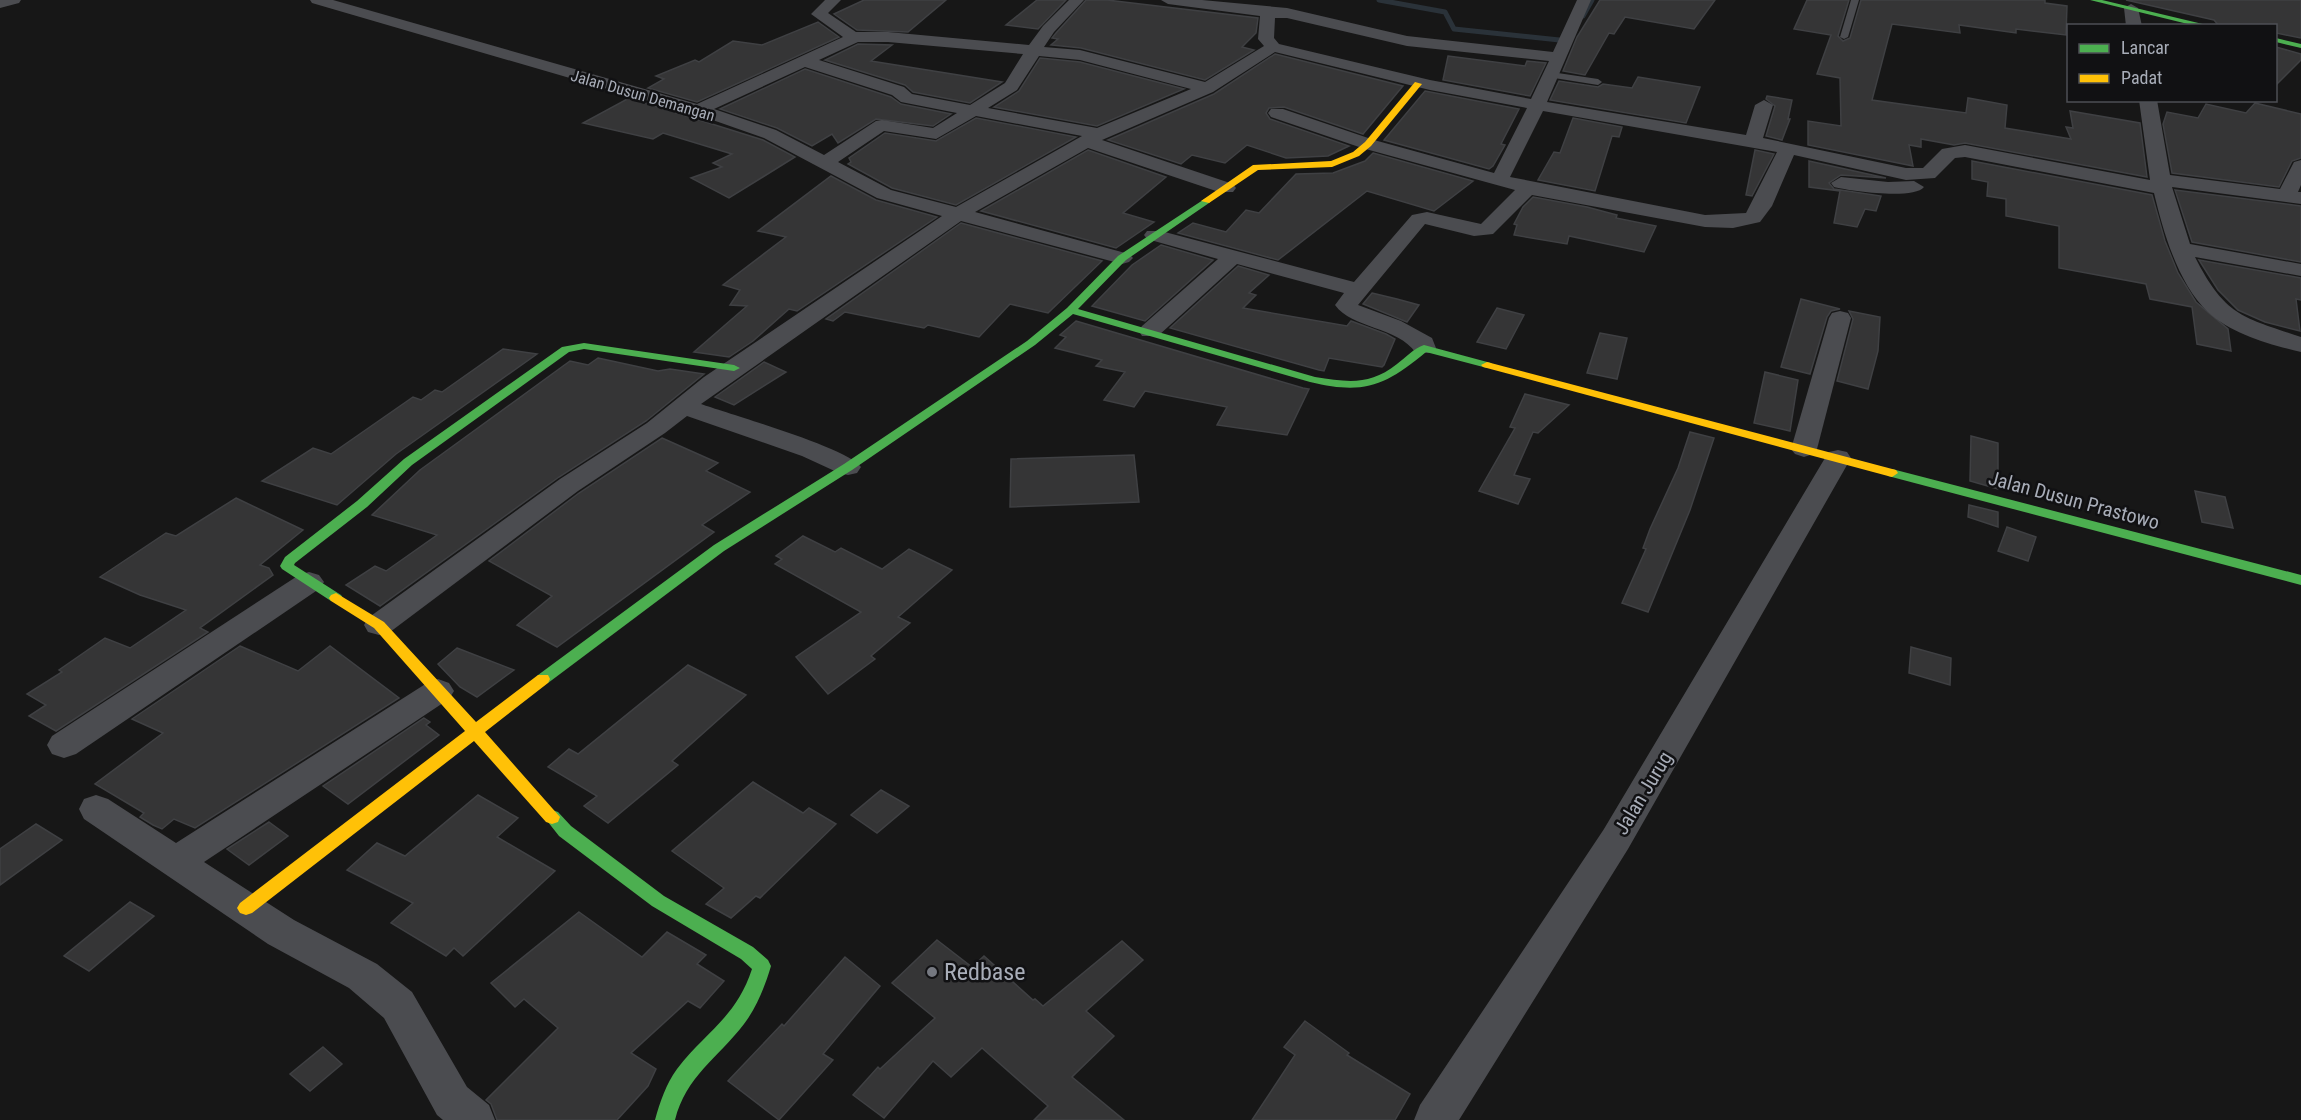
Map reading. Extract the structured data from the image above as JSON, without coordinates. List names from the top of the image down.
{
  "streets": {
    "street": ["Jalan Dusun Demangan", "Jalan Dusun Prastowo", "Jalan Jurug"]
  },
  "crossings": [
    ["Jalan Dusun Prastowo", "Jalan Jurug"]
  ],
  "places": ["Redbase"],
  "legend": ["Lancar", "Padat"]
}
